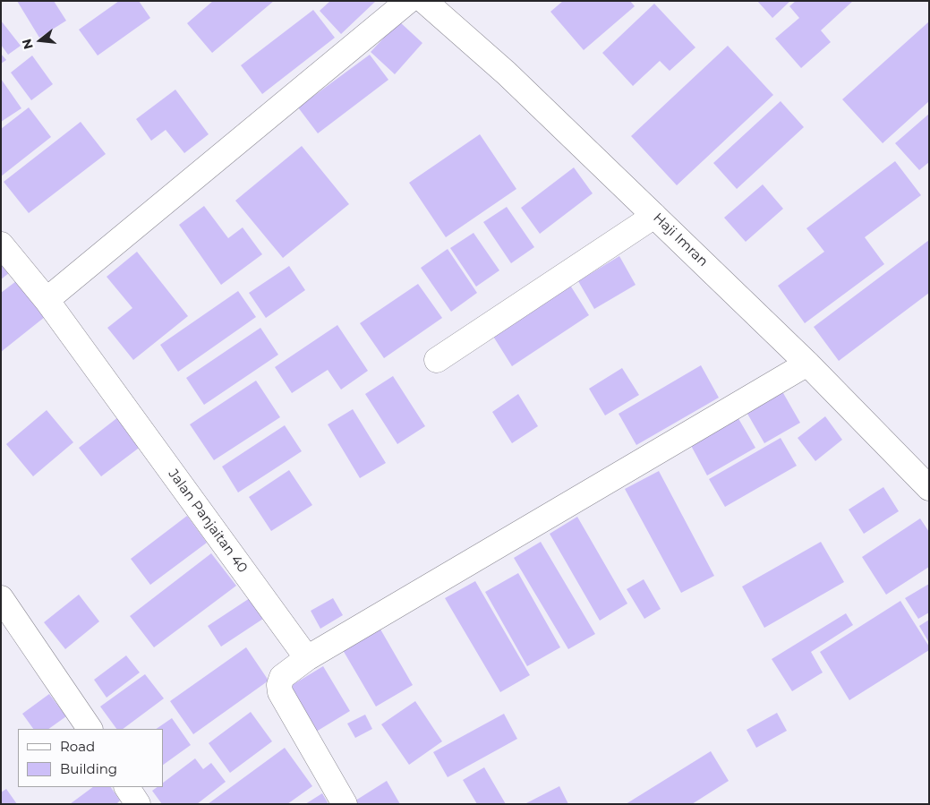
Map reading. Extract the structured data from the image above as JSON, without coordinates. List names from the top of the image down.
{
  "streets": {
    "street": ["Haji Imran", "Jalan Panjaitan 40"]
  },
  "legend": ["Road", "Building"],
  "north": "left"
}
